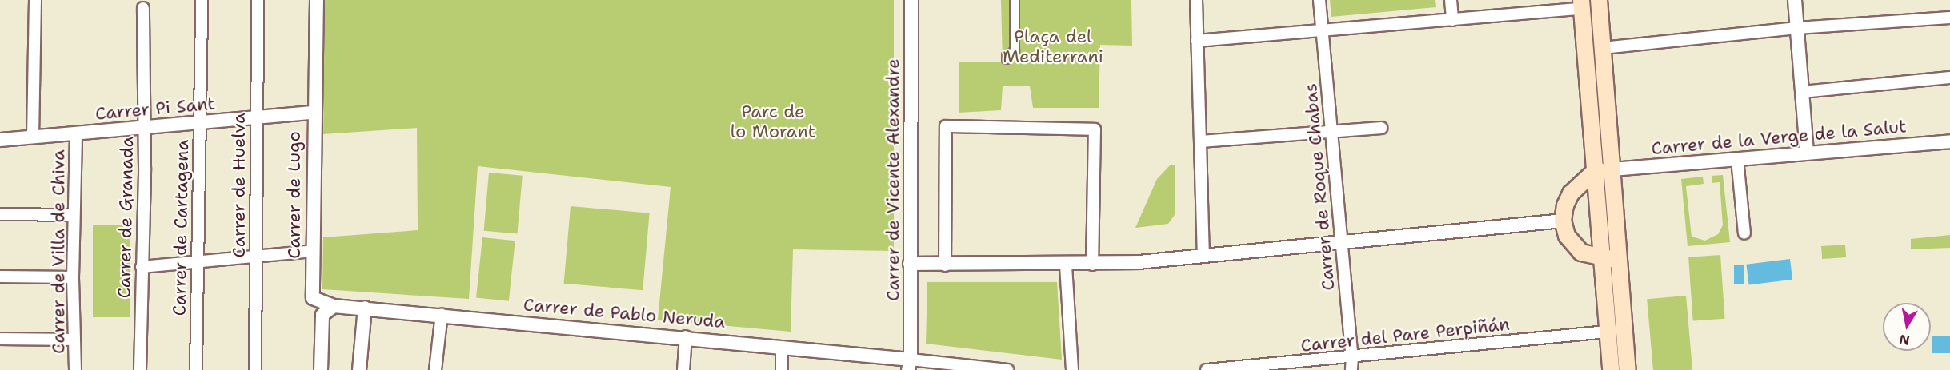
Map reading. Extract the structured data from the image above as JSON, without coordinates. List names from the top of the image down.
{
  "streets": {
    "street": [
      "Carrer Pi Sant",
      "Carrer de la Verge de la Salut",
      "Carrer de Vicente Alexandre",
      "Carrer de Huelva",
      "Carrer de Roque Chabas",
      "Carrer de Lugo",
      "Carrer de Granada",
      "Carrer de Cartagena",
      "Carrer de Villa de Chiva",
      "Carrer de Pablo Neruda",
      "Carrer del Pare Perpiñán"
    ]
  },
  "crossings": [
    ["Carrer Pi Sant", "Carrer de Huelva"],
    ["Carrer Pi Sant", "Carrer de Lugo"],
    ["Carrer Pi Sant", "Carrer de Granada"],
    ["Carrer Pi Sant", "Carrer de Cartagena"],
    ["Carrer Pi Sant", "Carrer de Villa de Chiva"],
    ["Carrer de Vicente Alexandre", "Carrer de Pablo Neruda"],
    ["Carrer de Roque Chabas", "Carrer del Pare Perpiñán"],
    ["Carrer de Lugo", "Carrer de Pablo Neruda"]
  ],
  "parks": ["Plaça del Mediterrani", "Parc de lo Morant"],
  "north": "bottom"
}
